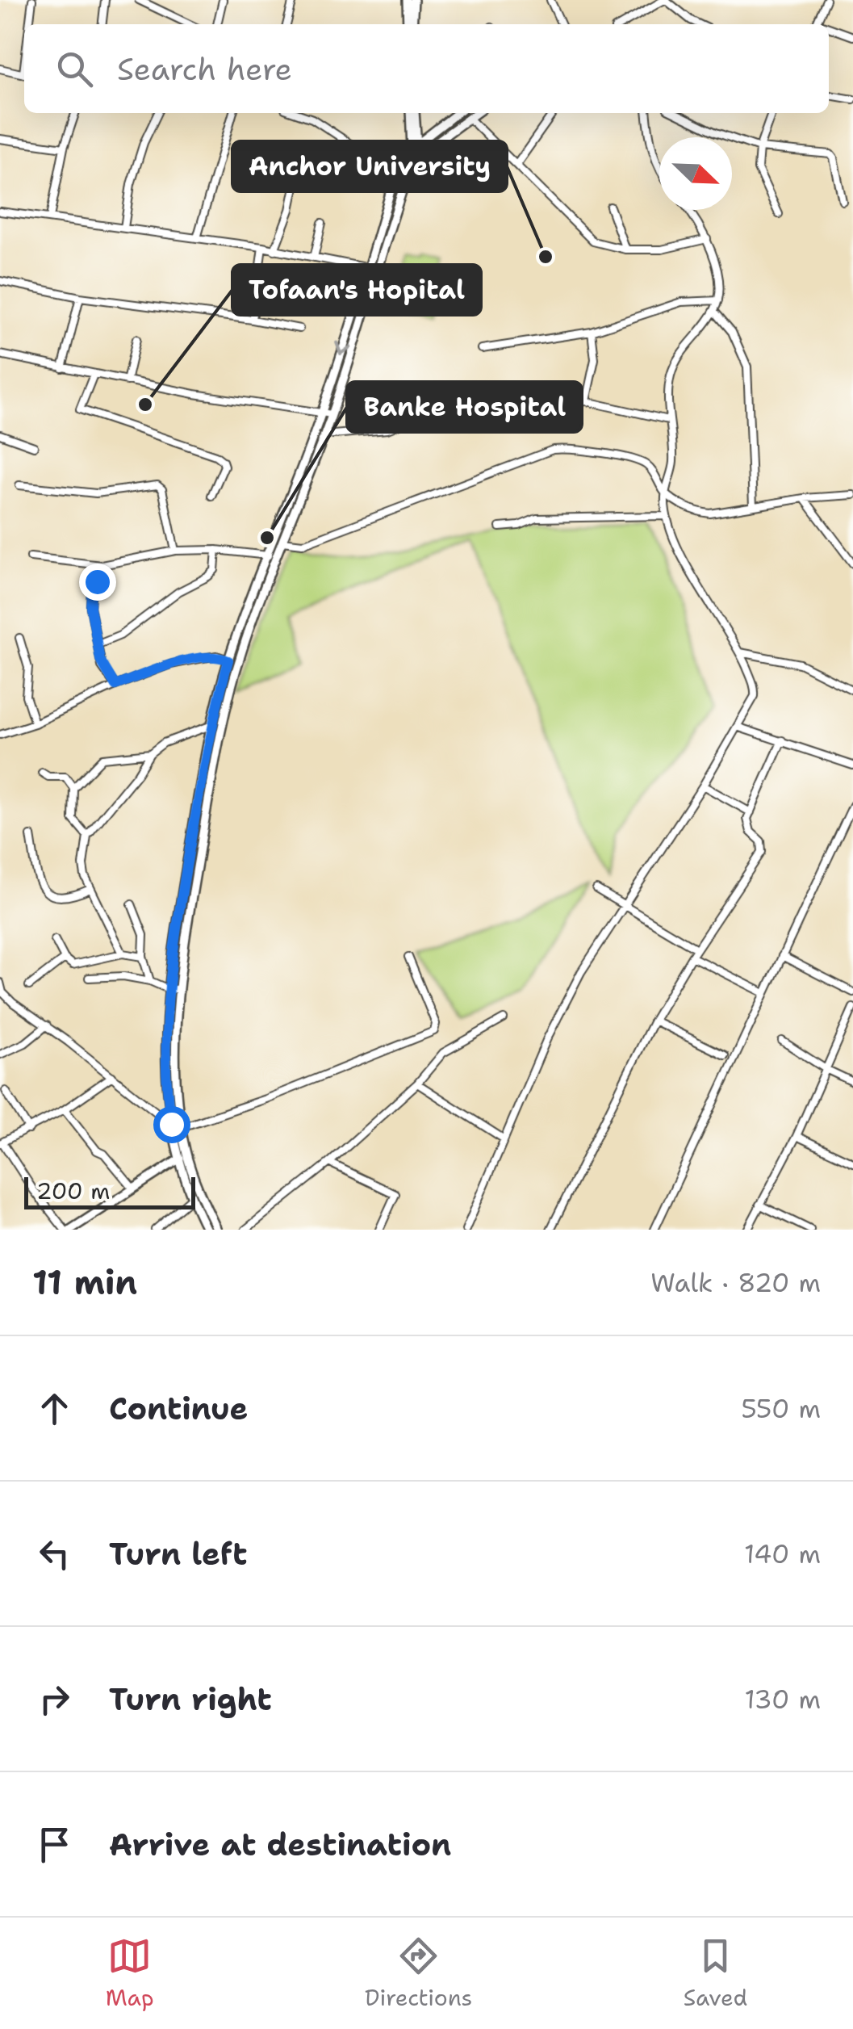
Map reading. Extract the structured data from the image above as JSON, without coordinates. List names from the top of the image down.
{
  "places": ["Anchor University", "Tofaan's Hopital", "Banke Hospital"],
  "scale_bar": "200 m",
  "north": "bottom right",
  "page": {
    "search": "Search here",
    "scale": "200 m",
    "heading": ["11 min", "Walk · 820 m"],
    "list": [
      ["Continue", "550 m"],
      ["Turn left", "140 m"],
      ["Turn right", "130 m"],
      "Arrive at destination"
    ],
    "nav": ["Map", "Directions", "Saved"]
  }
}
